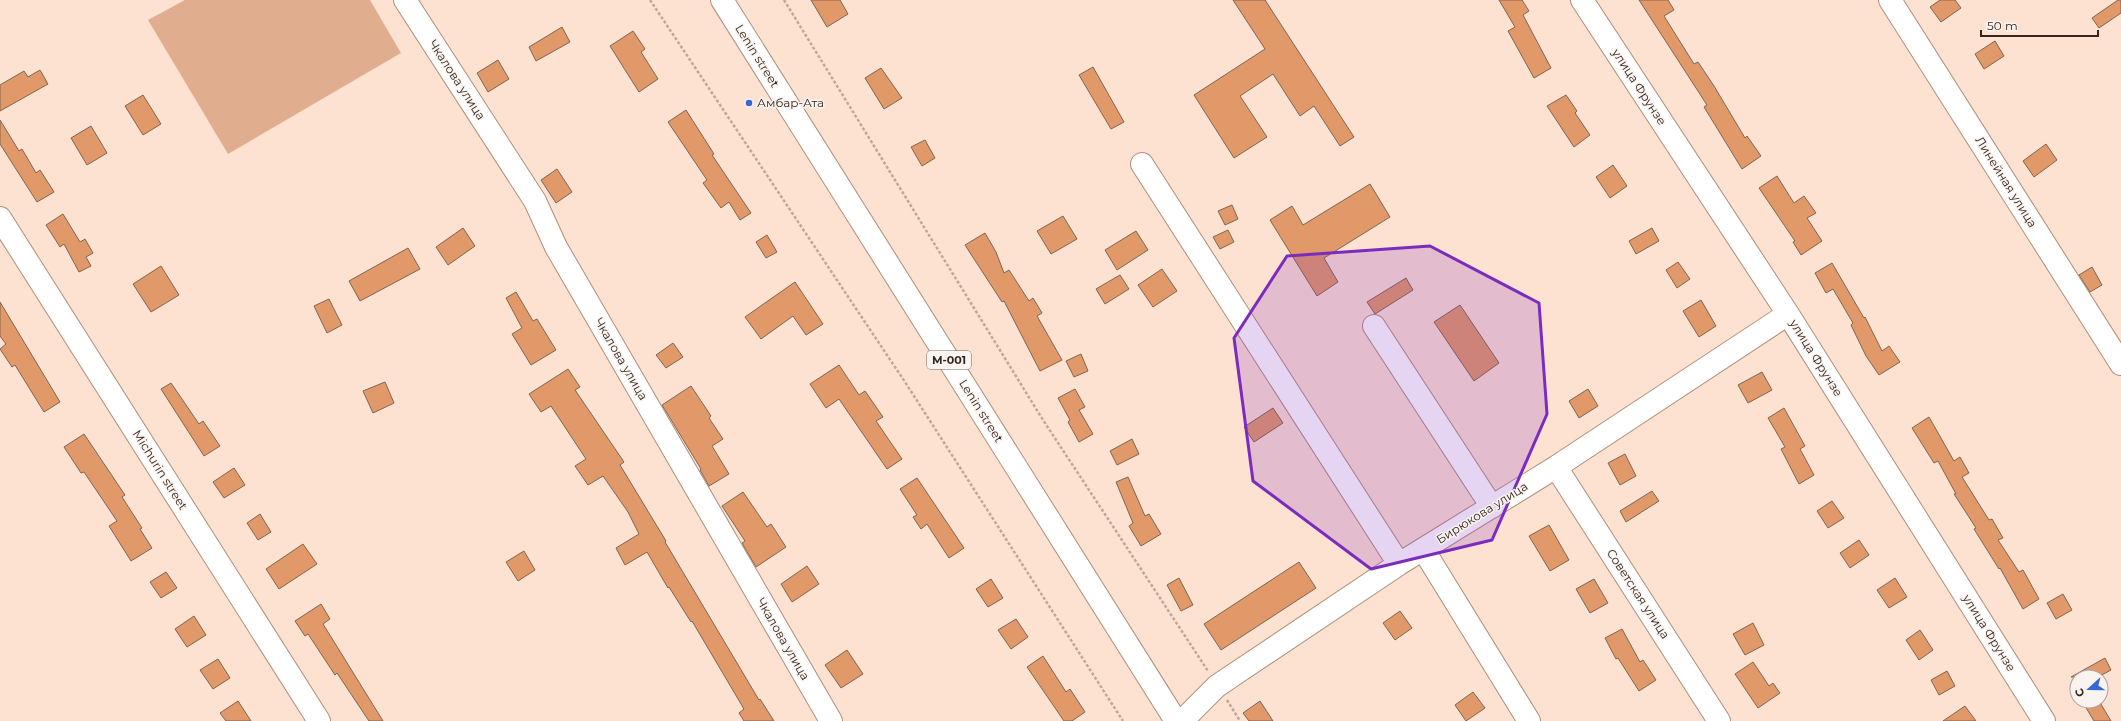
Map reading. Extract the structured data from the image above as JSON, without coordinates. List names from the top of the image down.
{
  "streets": {
    "street": [
      "Lenin street",
      "Чкалова улица",
      "улица Фрунзе",
      "Линейная улица",
      "М-001",
      "Michurin street",
      "Бирюкова улица",
      "Советская улица"
    ]
  },
  "crossings": [
    ["улица Фрунзе", "Бирюкова улица"],
    ["Бирюкова улица", "Советская улица"]
  ],
  "places": ["Амбар-Ата"],
  "scale_bar": "50 m",
  "north": "left"
}
